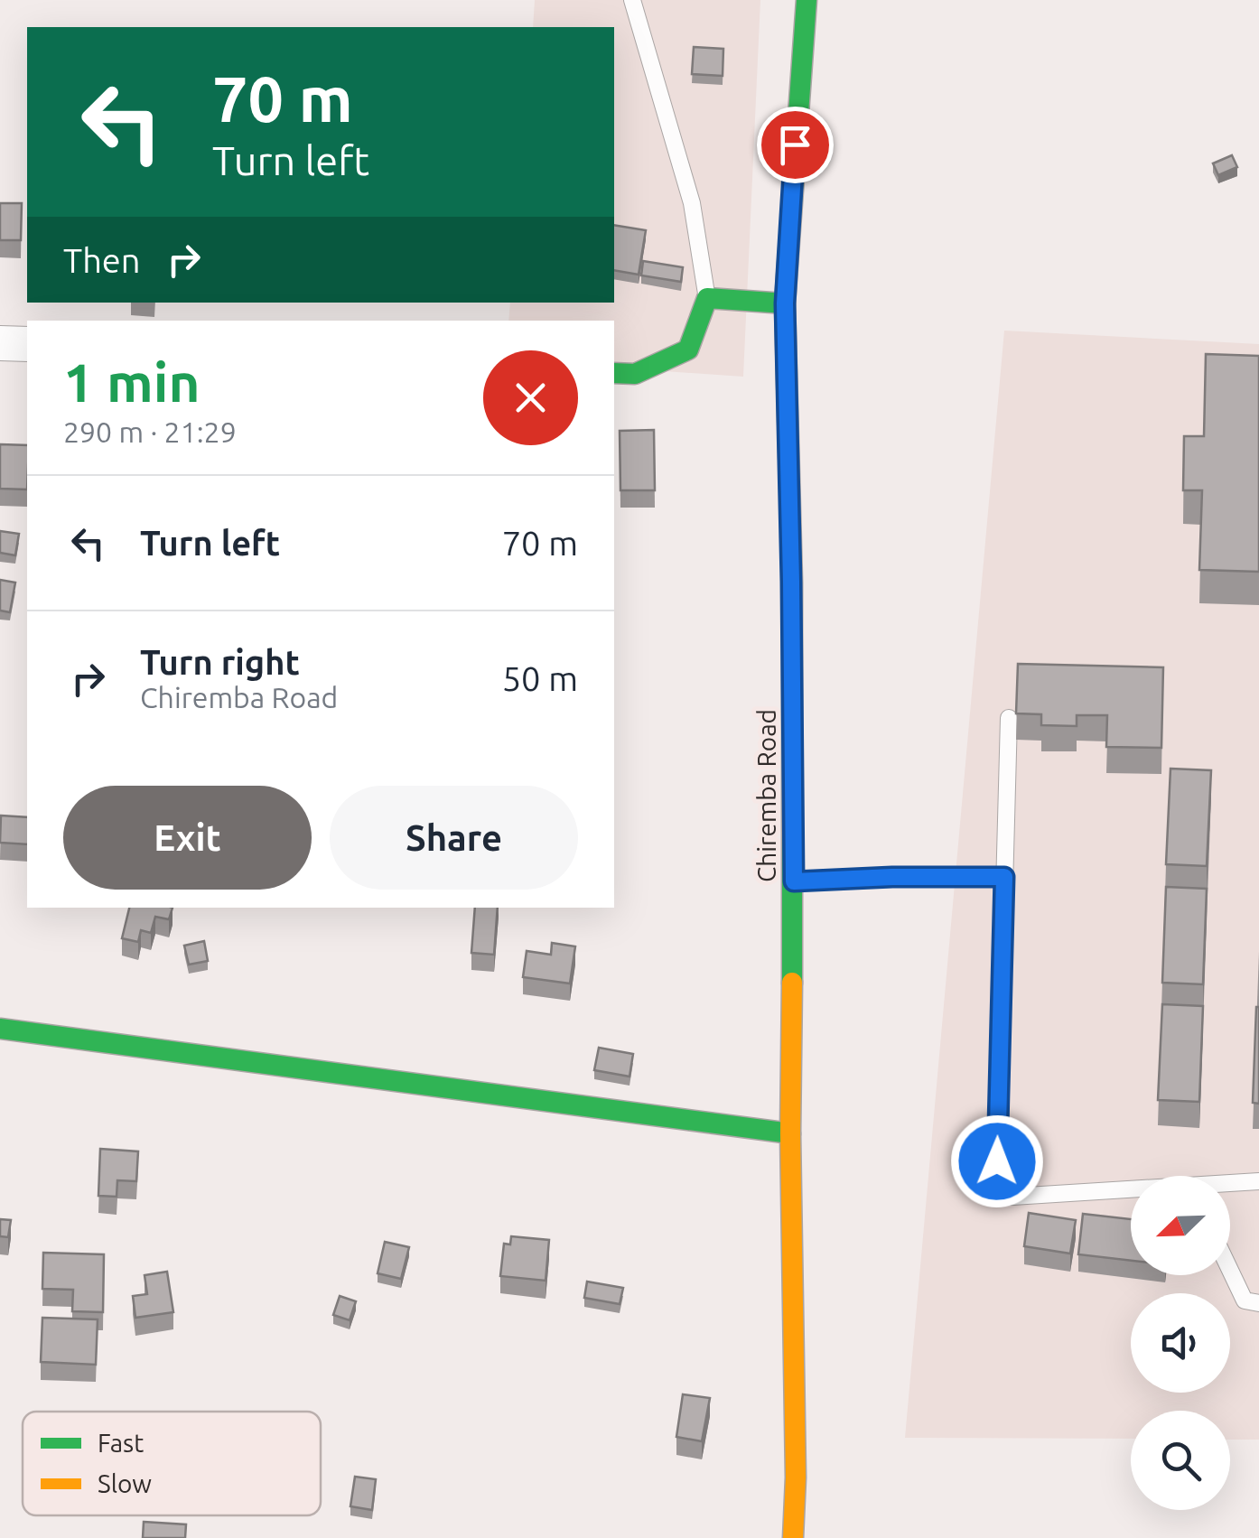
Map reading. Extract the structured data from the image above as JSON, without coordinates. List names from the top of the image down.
{
  "streets": {
    "main road": ["Chiremba Road"]
  },
  "legend": ["Fast", "Slow"],
  "north": "bottom left",
  "page": {
    "turn": ["70 m", "Turn left"],
    "then": "Then",
    "heading": ["1 min", "290 m · 21:29"],
    "list": [
      {
        "name": "Turn left",
        "value": "70 m"
      },
      {
        "name": "Turn right",
        "note": "Chiremba Road",
        "value": "50 m"
      }
    ],
    "buttons": ["Exit", "Share"]
  }
}
